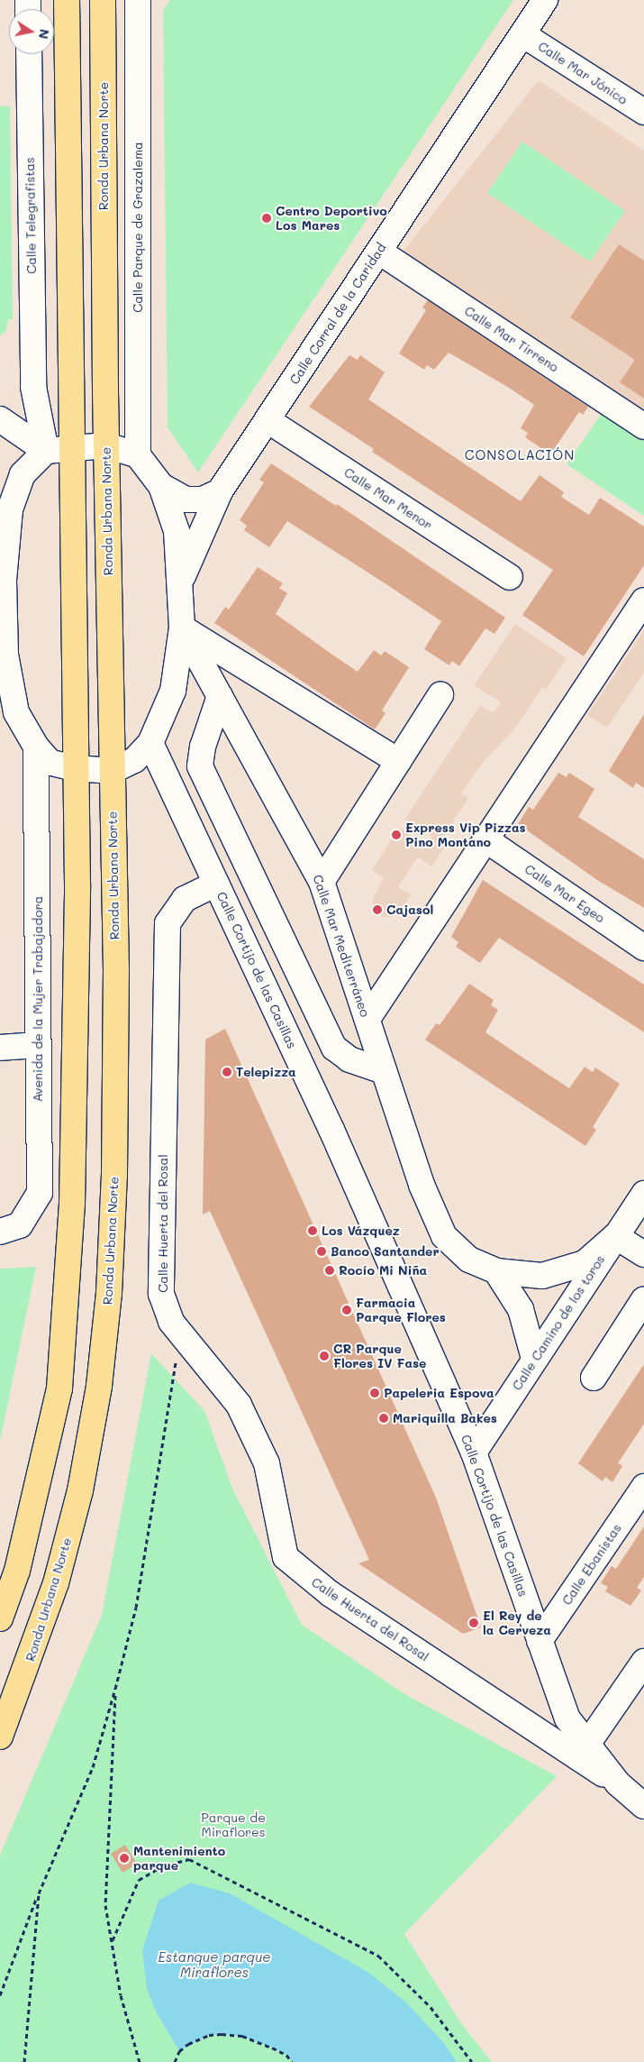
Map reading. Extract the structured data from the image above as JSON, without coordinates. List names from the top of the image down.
{
  "streets": {
    "main road": ["Ronda Urbana Norte"],
    "street": [
      "Calle Mar Jónico",
      "Calle Telegrafistas",
      "Calle Parque de Grazalema",
      "Calle Corral de la Caridad",
      "Calle Mar Tirreno",
      "Calle Mar Menor",
      "Calle Mar Egeo",
      "Calle Mar Mediterráneo",
      "Calle Cortijo de las Casillas",
      "Avenida de la Mujer Trabajadora",
      "Calle Huerta del Rosal",
      "Calle Camino de los toros",
      "Calle Ebanistas"
    ]
  },
  "crossings": [
    ["Calle Mar Jónico", "Calle Corral de la Caridad"],
    ["Calle Corral de la Caridad", "Calle Mar Tirreno"],
    ["Calle Corral de la Caridad", "Calle Mar Menor"],
    ["Calle Mar Mediterráneo", "Calle Camino de los toros"],
    ["Calle Cortijo de las Casillas", "Calle Huerta del Rosal"],
    ["Calle Cortijo de las Casillas", "Calle Camino de los toros"],
    ["Calle Cortijo de las Casillas", "Calle Ebanistas"]
  ],
  "districts": ["CONSOLACIÓN"],
  "water": ["Estanque parque Miraflores"],
  "parks": ["Parque de Miraflores"],
  "places": [
    "Centro Deportivo Los Mares",
    "Express Vip Pizzas Pino Montano",
    "Cajasol",
    "Telepizza",
    "Los Vázquez",
    "Banco Santander",
    "Rocío Mi Niña",
    "Farmacia Parque Flores",
    "CR Parque Flores IV Fase",
    "Papeleria Espova",
    "Mariquilla Bakes",
    "El Rey de la Cerveza",
    "Mantenimiento parque"
  ],
  "north": "right"
}
